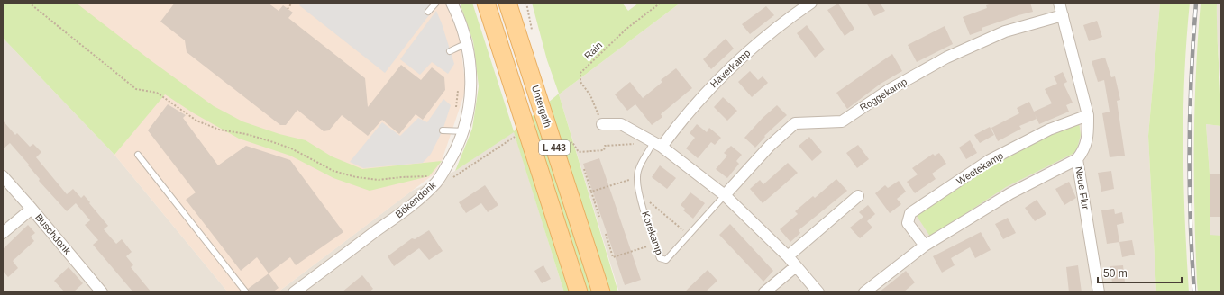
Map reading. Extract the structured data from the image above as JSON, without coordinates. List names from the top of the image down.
{
  "streets": {
    "main road": ["Untergath", "L 443"],
    "street": [
      "Haverkamp",
      "Roggekamp",
      "Weetekamp",
      "Neue Flur",
      "Bökendonk",
      "Buschdonk"
    ],
    "lane": ["Korekamp"],
    "path": ["Rain"]
  },
  "crossings": [
    ["Haverkamp", "Korekamp"],
    ["Roggekamp", "Neue Flur"],
    ["Roggekamp", "Korekamp"],
    ["Weetekamp", "Neue Flur"]
  ],
  "scale_bar": "50 m"
}
